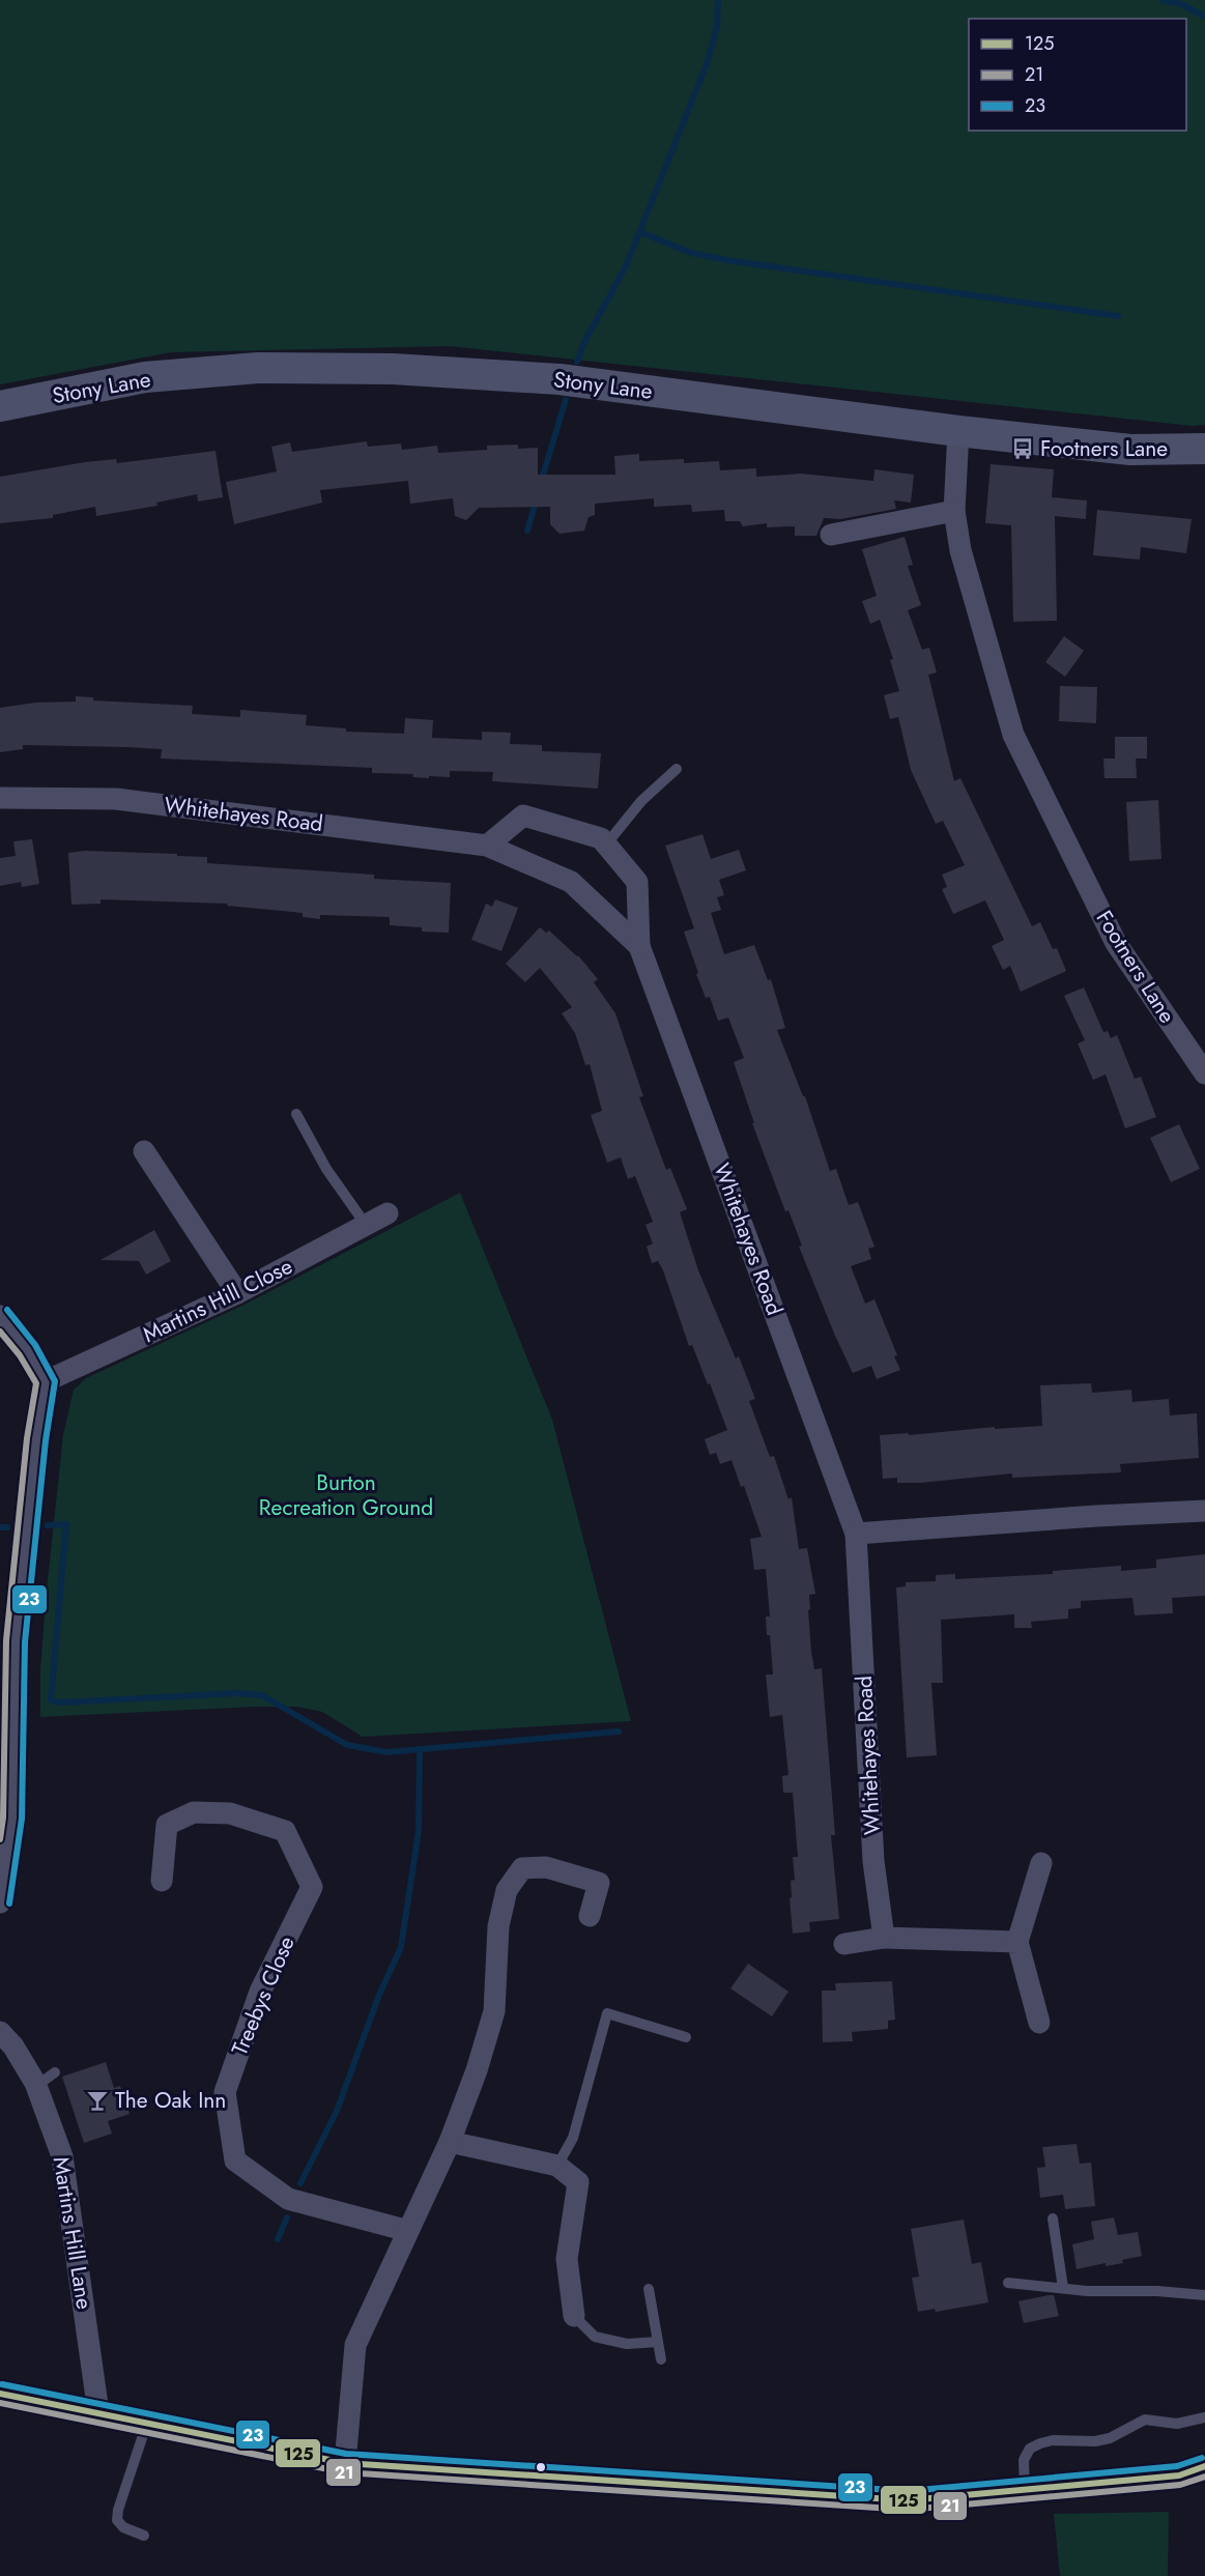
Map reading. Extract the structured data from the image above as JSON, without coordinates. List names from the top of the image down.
{
  "streets": {
    "main road": ["Stony Lane"],
    "street": [
      "Whitehayes Road",
      "Footners Lane",
      "Martins Hill Close",
      "Treebys Close",
      "Martins Hill Lane"
    ]
  },
  "crossings": [
    ["Stony Lane", "Footners Lane"]
  ],
  "parks": ["Burton Recreation Ground"],
  "places": {
    "bus stop": ["Footners Lane"],
    "bar": ["The Oak Inn"]
  },
  "lines": ["transit line 23", "transit line 21", "transit line 125"],
  "legend": ["125", "21", "23"]
}
